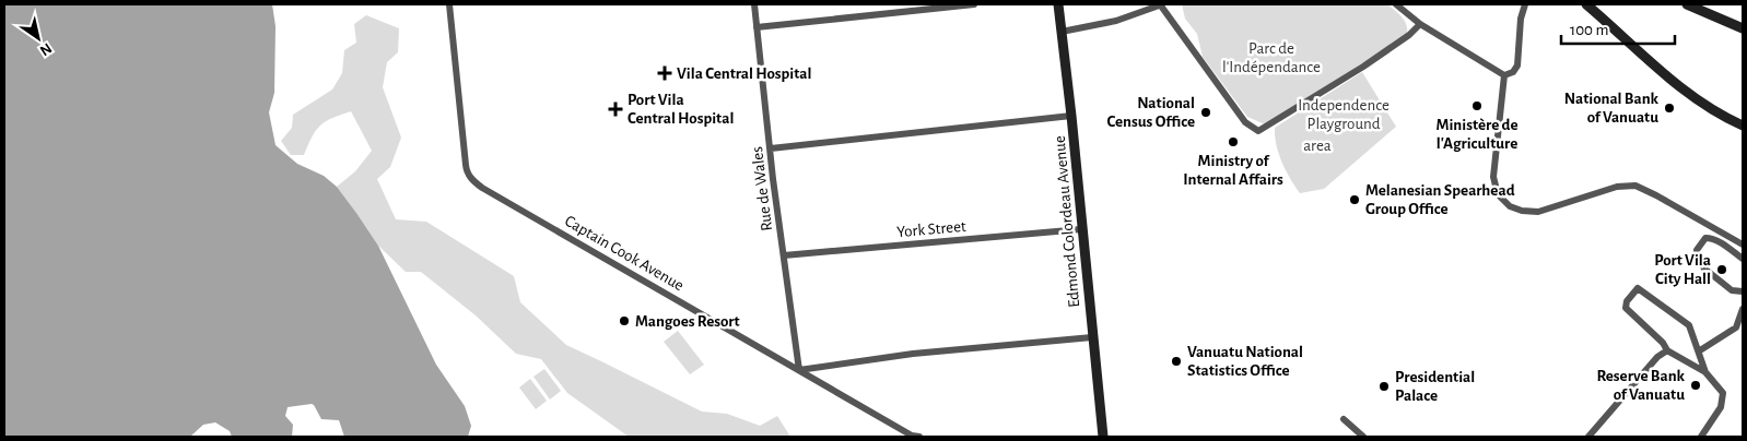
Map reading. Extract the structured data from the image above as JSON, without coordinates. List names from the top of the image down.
{
  "streets": {
    "street": [
      "Rue de Wales",
      "Edmond Colordeau Avenue",
      "York Street",
      "Captain Cook Avenue"
    ]
  },
  "crossings": [
    ["Rue de Wales", "York Street"],
    ["Rue de Wales", "Captain Cook Avenue"],
    ["Edmond Colordeau Avenue", "York Street"]
  ],
  "parks": ["Parc de l'Indépendance", "Independence Playground", "area"],
  "places": {
    "health": ["Vila Central Hospital", "Port Vila Central Hospital"],
    "other": [
      "Ministère de l'Agriculture",
      "National Bank of Vanuatu",
      "National Census Office",
      "Ministry of Internal Affairs",
      "Melanesian Spearhead Group Office",
      "Port Vila City Hall",
      "Mangoes Resort",
      "Vanuatu National Statistics Office",
      "Reserve Bank of Vanuatu",
      "Presidential Palace"
    ]
  },
  "scale_bar": "100 m",
  "north": "bottom right"
}
